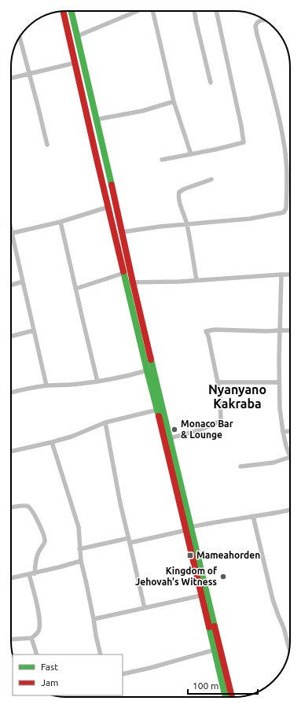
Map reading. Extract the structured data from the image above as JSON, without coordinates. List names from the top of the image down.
{
  "districts": ["Nyanyano Kakraba"],
  "places": {
    "other": ["Monaco Bar & Lounge", "Kingdom of Jehovah's Witness"],
    "transit": ["Mameahorden"]
  },
  "legend": ["Fast", "Jam"],
  "scale_bar": "100 m"
}
